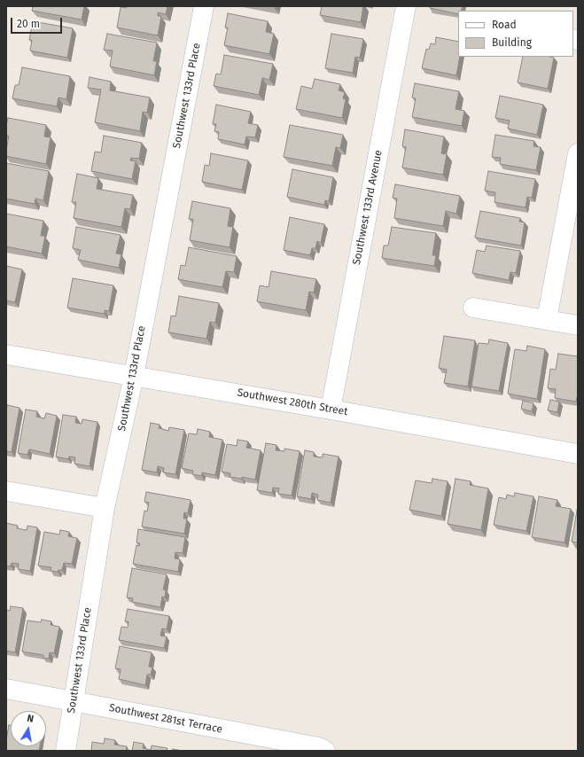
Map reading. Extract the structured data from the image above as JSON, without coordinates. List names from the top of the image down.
{
  "streets": {
    "street": [
      "Southwest 133rd Place",
      "Southwest 133rd Avenue",
      "Southwest 280th Street",
      "Southwest 281st Terrace"
    ]
  },
  "crossings": [
    ["Southwest 133rd Place", "Southwest 280th Street"],
    ["Southwest 133rd Place", "Southwest 281st Terrace"],
    ["Southwest 133rd Avenue", "Southwest 280th Street"]
  ],
  "legend": ["Road", "Building"],
  "scale_bar": "20 m",
  "north": "top"
}
